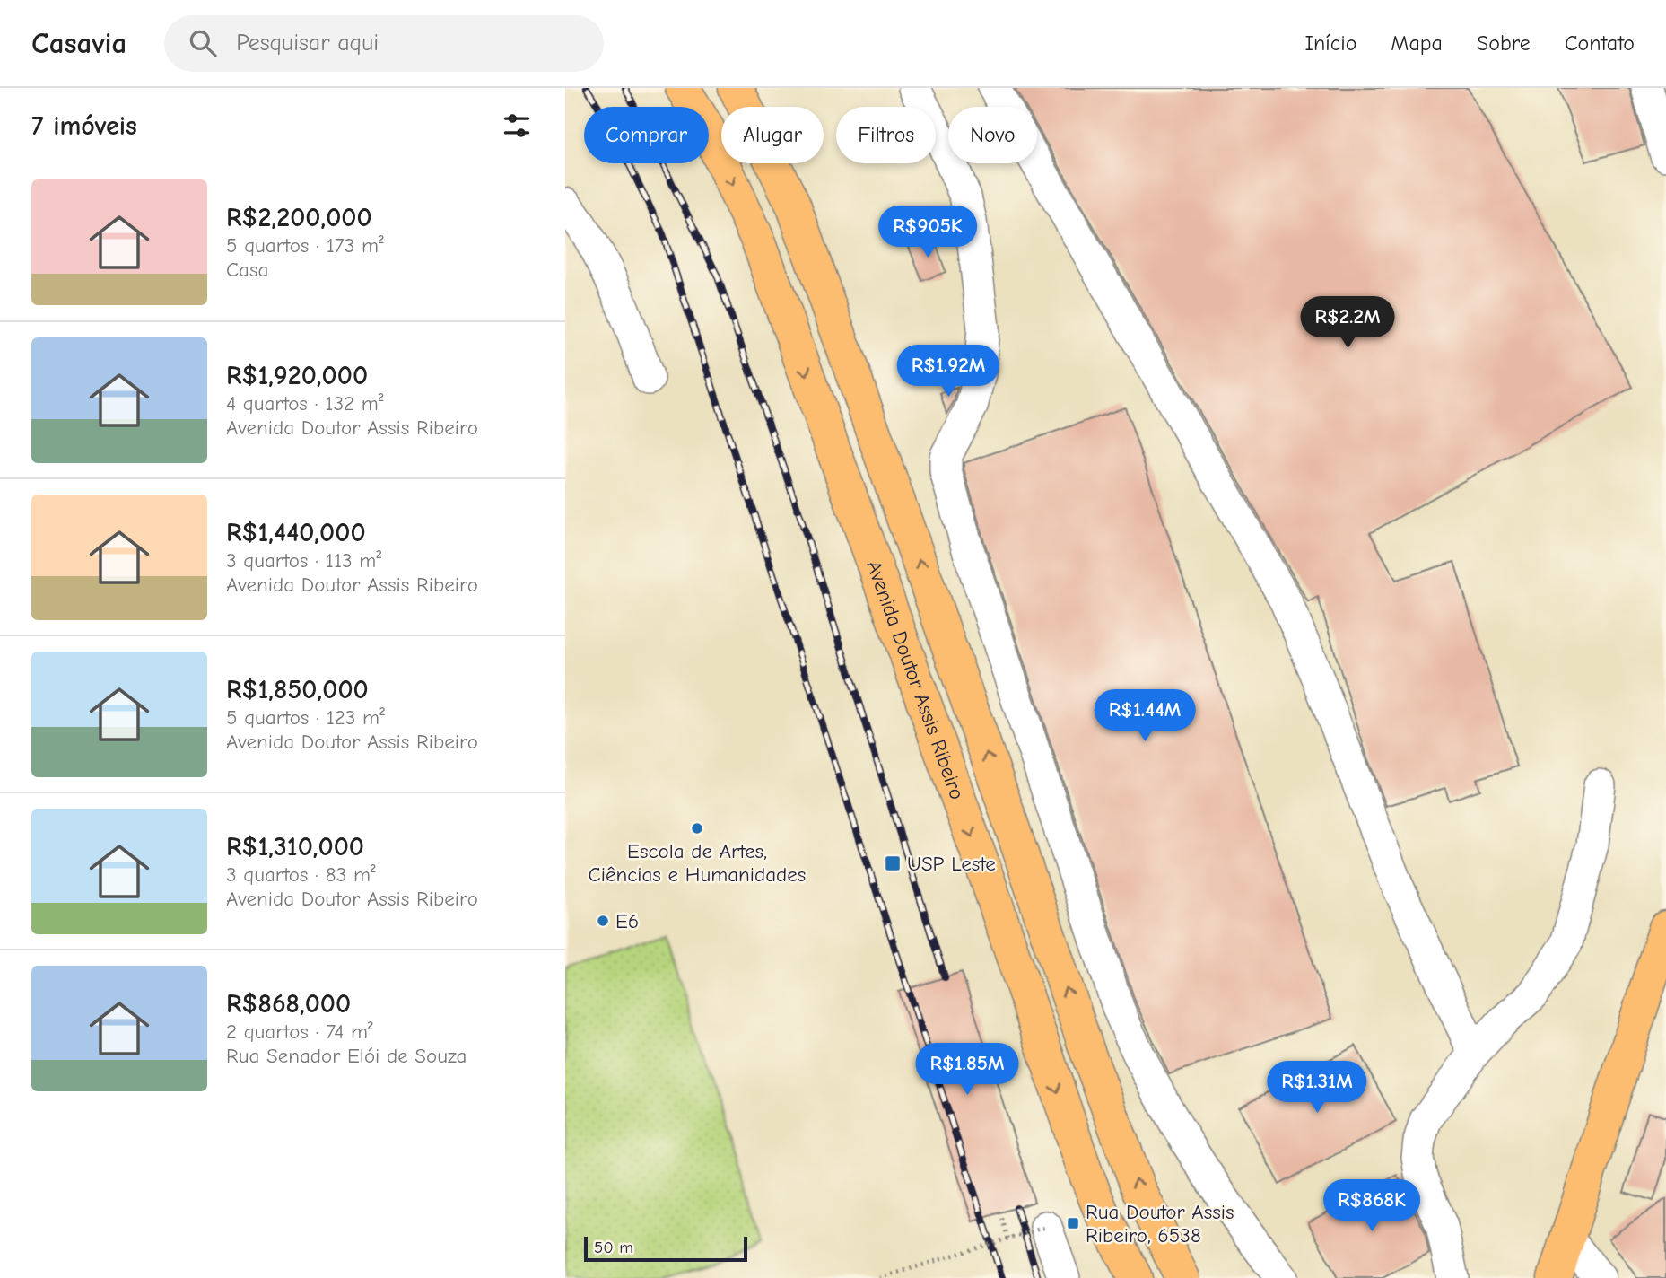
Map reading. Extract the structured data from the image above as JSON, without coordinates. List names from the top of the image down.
{
  "streets": {
    "main road": ["Avenida Doutor Assis Ribeiro"]
  },
  "places": {
    "other": ["Escola de Artes, Ciências e Humanidades", "E6"],
    "transit": ["USP Leste", "Rua Doutor Assis Ribeiro, 6538"]
  },
  "scale_bar": "50 m",
  "page": {
    "header": "Casavia",
    "search": "Pesquisar aqui",
    "nav": [
      "Início",
      "Mapa",
      "Sobre",
      "Contato"
    ],
    "heading": "7 imóveis",
    "chip": [
      "Comprar",
      "Alugar",
      "Filtros",
      "Novo"
    ],
    "list": [
      {
        "name": "R$2,200,000",
        "note": "5 quartos · 173 m² · Casa"
      },
      {
        "name": "R$1,920,000",
        "note": "4 quartos · 132 m² · Avenida Doutor Assis Ribeiro"
      },
      {
        "name": "R$1,440,000",
        "note": "3 quartos · 113 m² · Avenida Doutor Assis Ribeiro"
      },
      {
        "name": "R$1,850,000",
        "note": "5 quartos · 123 m² · Avenida Doutor Assis Ribeiro"
      },
      {
        "name": "R$1,310,000",
        "note": "3 quartos · 83 m² · Avenida Doutor Assis Ribeiro"
      },
      {
        "name": "R$868,000",
        "note": "2 quartos · 74 m² · Rua Senador Elói de Souza"
      }
    ],
    "price": [
      "R$905K",
      "R$2.2M",
      "R$1.92M",
      "R$1.44M",
      "R$1.85M",
      "R$1.31M",
      "R$868K"
    ],
    "scale": "50 m"
  }
}
